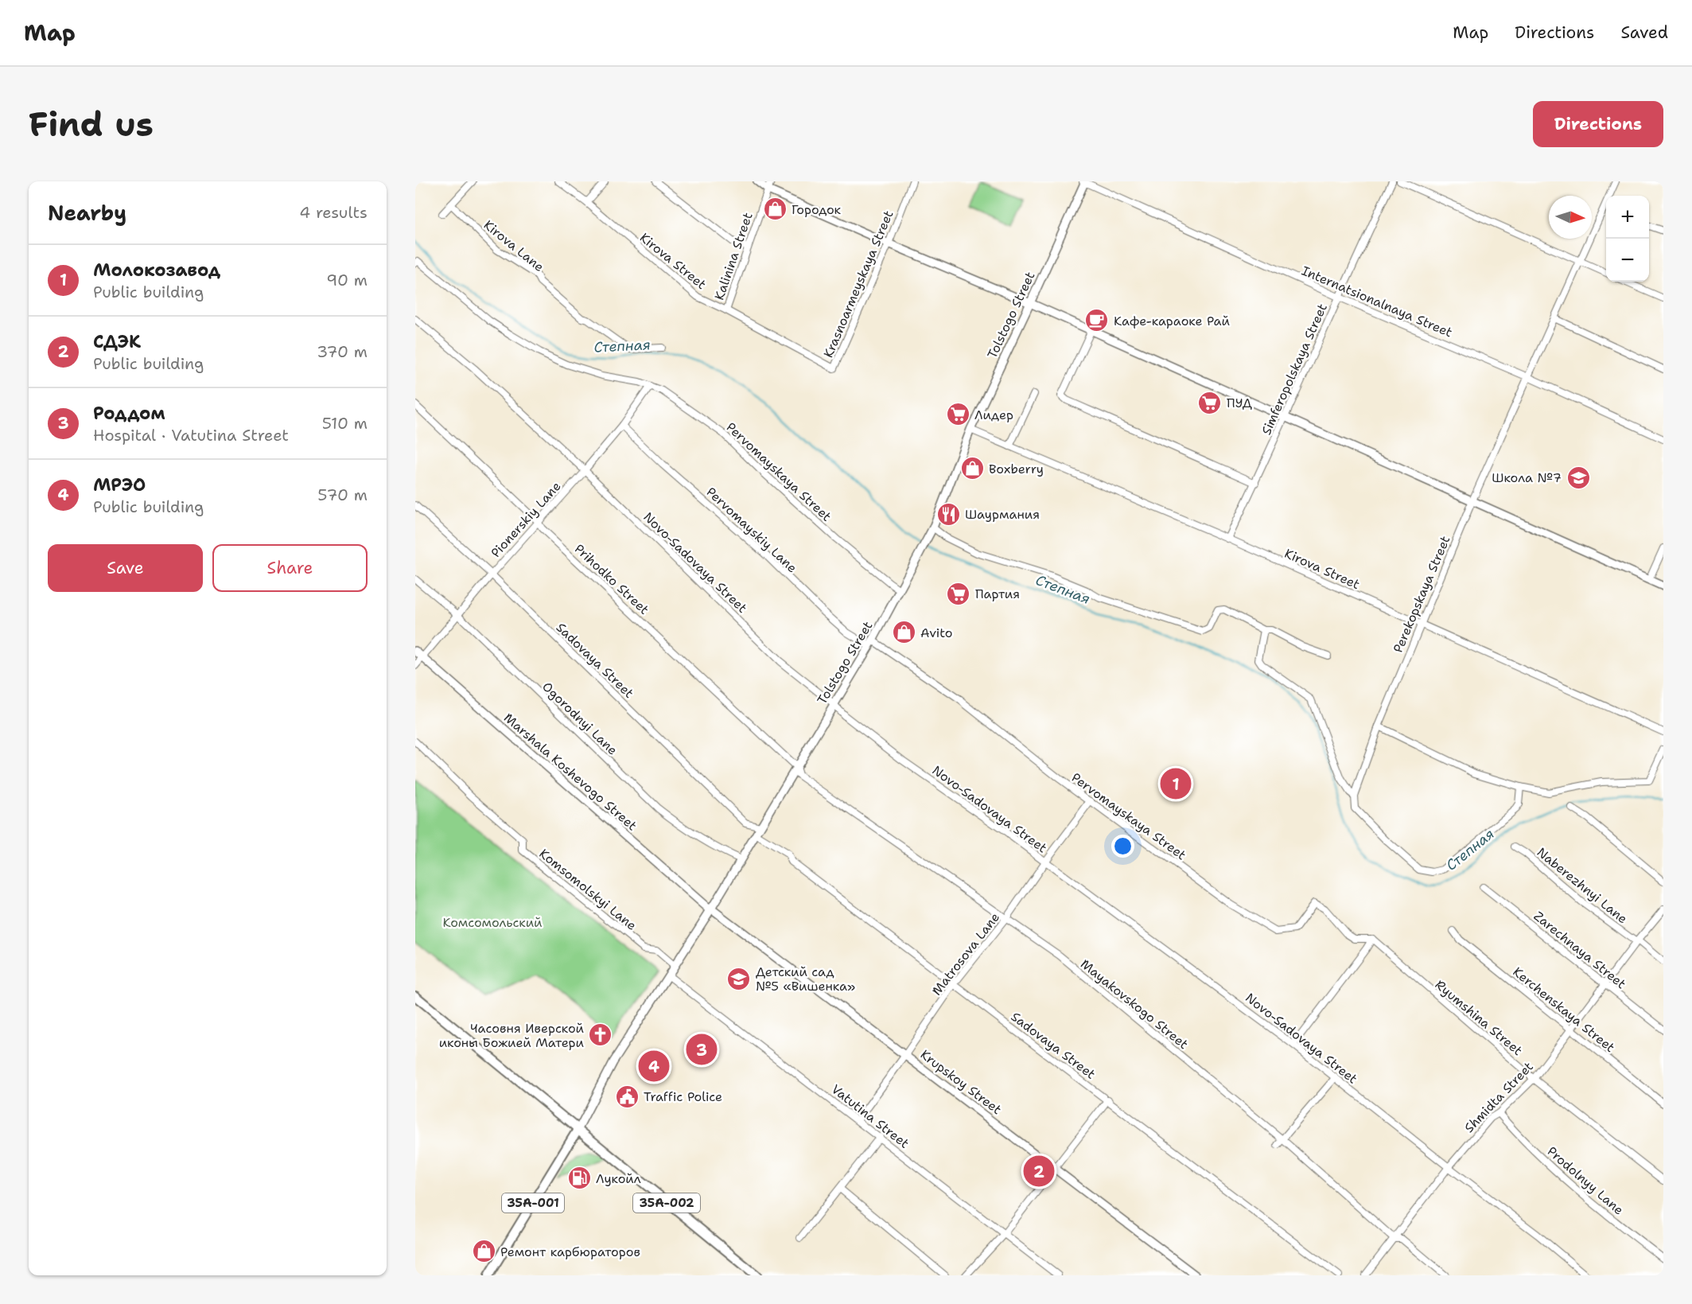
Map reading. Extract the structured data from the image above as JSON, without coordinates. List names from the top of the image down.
{
  "streets": {
    "highway": ["35А-001", "35А-002"],
    "main road": ["Tolstogo Street", "Marshala Koshevogo Street", "Krupskoy Street"],
    "street": [
      "Kirova Lane",
      "Kalinina Street",
      "Kirova Street",
      "Krasnoarmeyskaya Street",
      "Internatsionalnaya Street",
      "Simferopolskaya Street",
      "Pervomayskaya Street",
      "Pionerskiy Lane",
      "Pervomayskiy Lane",
      "Novo-Sadovaya Street",
      "Prihodko Street",
      "Perekopskaya Street",
      "Sadovaya Street",
      "Ogorodnyi Lane",
      "Naberezhnyi Lane",
      "Komsomolskyi Lane",
      "Zarechnaya Street",
      "Matrosova Lane",
      "Mayakovskogo Street",
      "Kerchenskaya Street",
      "Ryumshina Street",
      "Shmidta Street",
      "Vatutina Street",
      "Prodolnyy Lane"
    ]
  },
  "crossings": [
    ["Kalinina Street", "Kirova Street"],
    ["Kirova Street", "Krasnoarmeyskaya Street"],
    ["Kirova Street", "Tolstogo Street"],
    ["Kirova Street", "Simferopolskaya Street"],
    ["Kirova Street", "Perekopskaya Street"],
    ["Internatsionalnaya Street", "Tolstogo Street"],
    ["Internatsionalnaya Street", "Simferopolskaya Street"],
    ["Internatsionalnaya Street", "Perekopskaya Street"],
    ["Tolstogo Street", "Pervomayskaya Street"],
    ["Tolstogo Street", "Pervomayskiy Lane"],
    ["Tolstogo Street", "Novo-Sadovaya Street"],
    ["Tolstogo Street", "Prihodko Street"],
    ["Tolstogo Street", "Sadovaya Street"],
    ["Tolstogo Street", "Ogorodnyi Lane"],
    ["Tolstogo Street", "Marshala Koshevogo Street"],
    ["Tolstogo Street", "Komsomolskyi Lane"],
    ["Tolstogo Street", "Mayakovskogo Street"],
    ["Tolstogo Street", "Krupskoy Street"],
    ["Tolstogo Street", "Vatutina Street"],
    ["Tolstogo Street", "35А-001"],
    ["Tolstogo Street", "35А-002"],
    ["Pervomayskaya Street", "Pionerskiy Lane"],
    ["Pervomayskaya Street", "Pervomayskiy Lane"],
    ["Pervomayskaya Street", "Matrosova Lane"],
    ["Pervomayskaya Street", "Ryumshina Street"],
    ["Pionerskiy Lane", "Pervomayskiy Lane"],
    ["Pionerskiy Lane", "Novo-Sadovaya Street"],
    ["Pionerskiy Lane", "Prihodko Street"],
    ["Pionerskiy Lane", "Sadovaya Street"],
    ["Pionerskiy Lane", "Ogorodnyi Lane"],
    ["Pionerskiy Lane", "Marshala Koshevogo Street"],
    ["Novo-Sadovaya Street", "Matrosova Lane"],
    ["Novo-Sadovaya Street", "Shmidta Street"],
    ["Prihodko Street", "Mayakovskogo Street"],
    ["Sadovaya Street", "Matrosova Lane"],
    ["Marshala Koshevogo Street", "Krupskoy Street"],
    ["Naberezhnyi Lane", "Shmidta Street"],
    ["Zarechnaya Street", "Shmidta Street"],
    ["Matrosova Lane", "Mayakovskogo Street"],
    ["Matrosova Lane", "Krupskoy Street"],
    ["Matrosova Lane", "Vatutina Street"],
    ["Mayakovskogo Street", "Shmidta Street"],
    ["Kerchenskaya Street", "Shmidta Street"],
    ["Ryumshina Street", "Shmidta Street"],
    ["Shmidta Street", "Prodolnyy Lane"],
    ["35А-001", "35А-002"]
  ],
  "water": ["Степная"],
  "parks": ["Комсомольский"],
  "places": {
    "shop": [
      "Городок",
      "Boxberry",
      "Avito",
      "Ремонт карбюраторов"
    ],
    "cafe": ["Кафе-караоке Рай"],
    "supermarket": ["ПУД", "Лидер", "Партия"],
    "school or university": ["Школа №7", "Детский сад №5 «Вишенка»"],
    "restaurant": ["Шаурмания"],
    "church": ["Часовня Иверской иконы Божией Матери"],
    "public building": ["Traffic Police"],
    "fuel station": ["Лукойл"]
  },
  "north": "right",
  "page": {
    "header": "Map",
    "nav": ["Map", "Directions", "Saved"],
    "buttons": [
      "Directions",
      ["Save", "Share"]
    ],
    "title": "Find us",
    "heading": ["Nearby", "4 results"],
    "map_buttons": ["+", "−"],
    "list": [
      {
        "mark": "1",
        "name": "Молокозавод",
        "note": "Public building",
        "value": "90 m"
      },
      {
        "mark": "2",
        "name": "СДЭК",
        "note": "Public building",
        "value": "370 m"
      },
      {
        "mark": "3",
        "name": "Роддом",
        "note": "Hospital · Vatutina Street",
        "value": "510 m"
      },
      {
        "mark": "4",
        "name": "МРЭО",
        "note": "Public building",
        "value": "570 m"
      }
    ],
    "pins": [
      "1",
      "3",
      "4",
      "2"
    ]
  }
}
